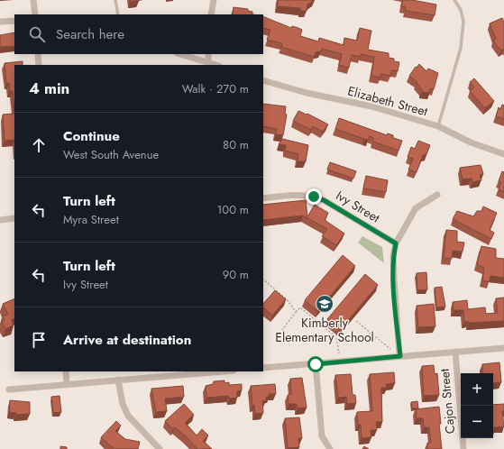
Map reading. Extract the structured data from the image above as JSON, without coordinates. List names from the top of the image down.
{
  "streets": {
    "street": ["Elizabeth Street", "Ivy Street", "Cajon Street"]
  },
  "places": {
    "school or university": ["Kimberly Elementary School"]
  },
  "page": {
    "search": "Search here",
    "heading": ["4 min", "Walk · 270 m"],
    "list": [
      ["Continue", "West South Avenue", "80 m"],
      ["Turn left", "Myra Street", "100 m"],
      ["Turn left", "Ivy Street", "90 m"],
      "Arrive at destination"
    ],
    "map_buttons": ["+", "−"]
  }
}
